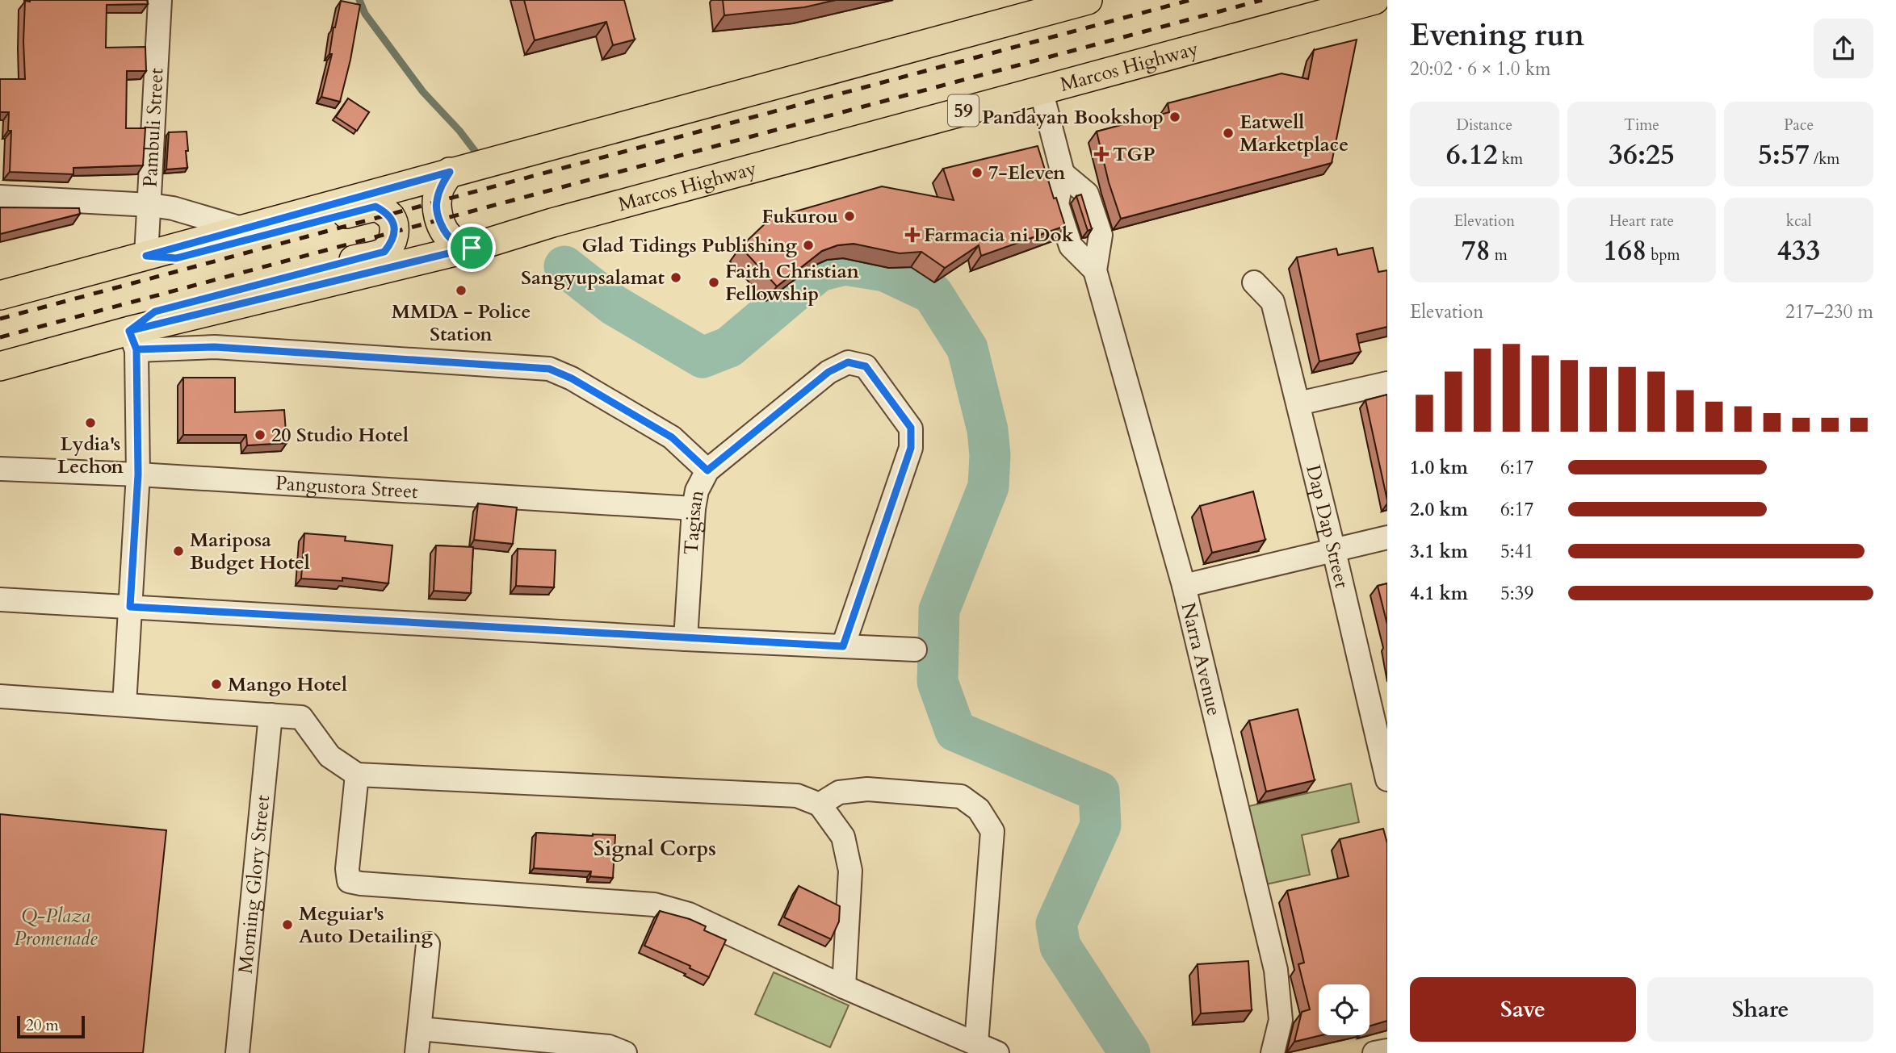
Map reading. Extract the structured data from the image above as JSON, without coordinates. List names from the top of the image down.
{
  "streets": {
    "main road": ["Marcos Highway", "59"],
    "street": [
      "Pambuli Street",
      "Pangustora Street",
      "Tagisan",
      "Dap Dap Street",
      "Narra Avenue",
      "Morning Glory Street"
    ]
  },
  "crossings": [
    ["Marcos Highway", "Narra Avenue"],
    ["Pangustora Street", "Tagisan"]
  ],
  "districts": ["Signal Corps"],
  "parks": ["Q-Plaza Promenade"],
  "places": {
    "other": [
      "Pandayan Bookshop",
      "Eatwell Marketplace",
      "7-Eleven",
      "Fukurou",
      "Glad Tidings Publishing",
      "Sangyupsalamat",
      "Faith Christian Fellowship",
      "MMDA - Police Station",
      "Lydia's Lechon",
      "20 Studio Hotel",
      "Mariposa Budget Hotel",
      "Mango Hotel",
      "Meguiar's Auto Detailing"
    ],
    "health": ["TGP", "Farmacia ni Dok"]
  },
  "scale_bar": "20 m",
  "page": {
    "heading": ["Evening run", "20:02 · 6 × 1.0 km"],
    "stats": [
      ["Distance", "6.12 km"],
      ["Time", "36:25"],
      ["Pace", "5:57 /km"],
      ["Elevation", "78 m"],
      ["Heart rate", "168 bpm"],
      ["kcal", "433"]
    ],
    "chart": ["Elevation", "217–230 m"],
    "list": [
      {
        "name": "1.0 km",
        "note": "6:17"
      },
      {
        "name": "2.0 km",
        "note": "6:17"
      },
      {
        "name": "3.1 km",
        "note": "5:41"
      },
      {
        "name": "4.1 km",
        "note": "5:39"
      }
    ],
    "buttons": ["Save", "Share"],
    "scale": "20 m"
  }
}
